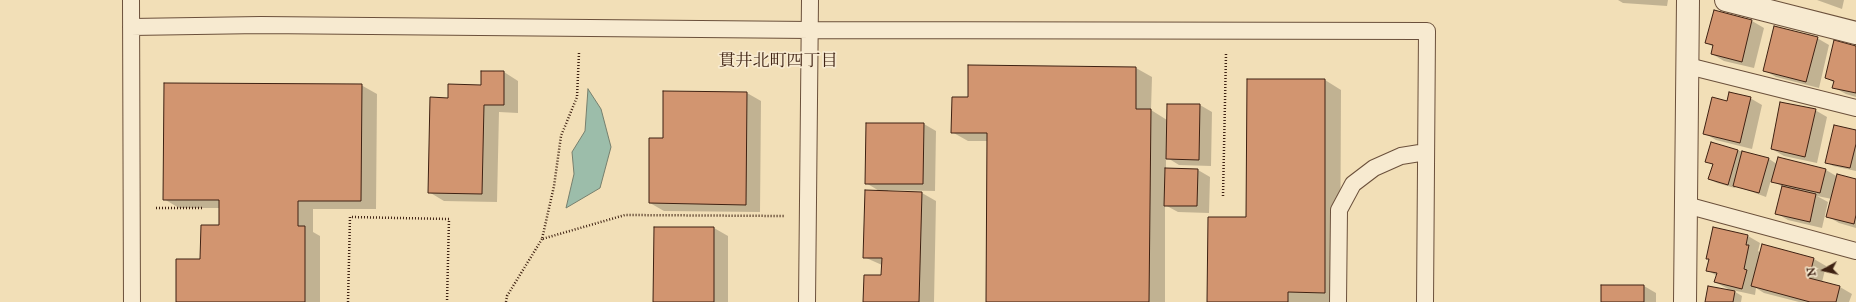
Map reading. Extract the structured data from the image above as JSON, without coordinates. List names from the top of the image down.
{
  "districts": ["貫井北町四丁目"],
  "north": "left"
}
